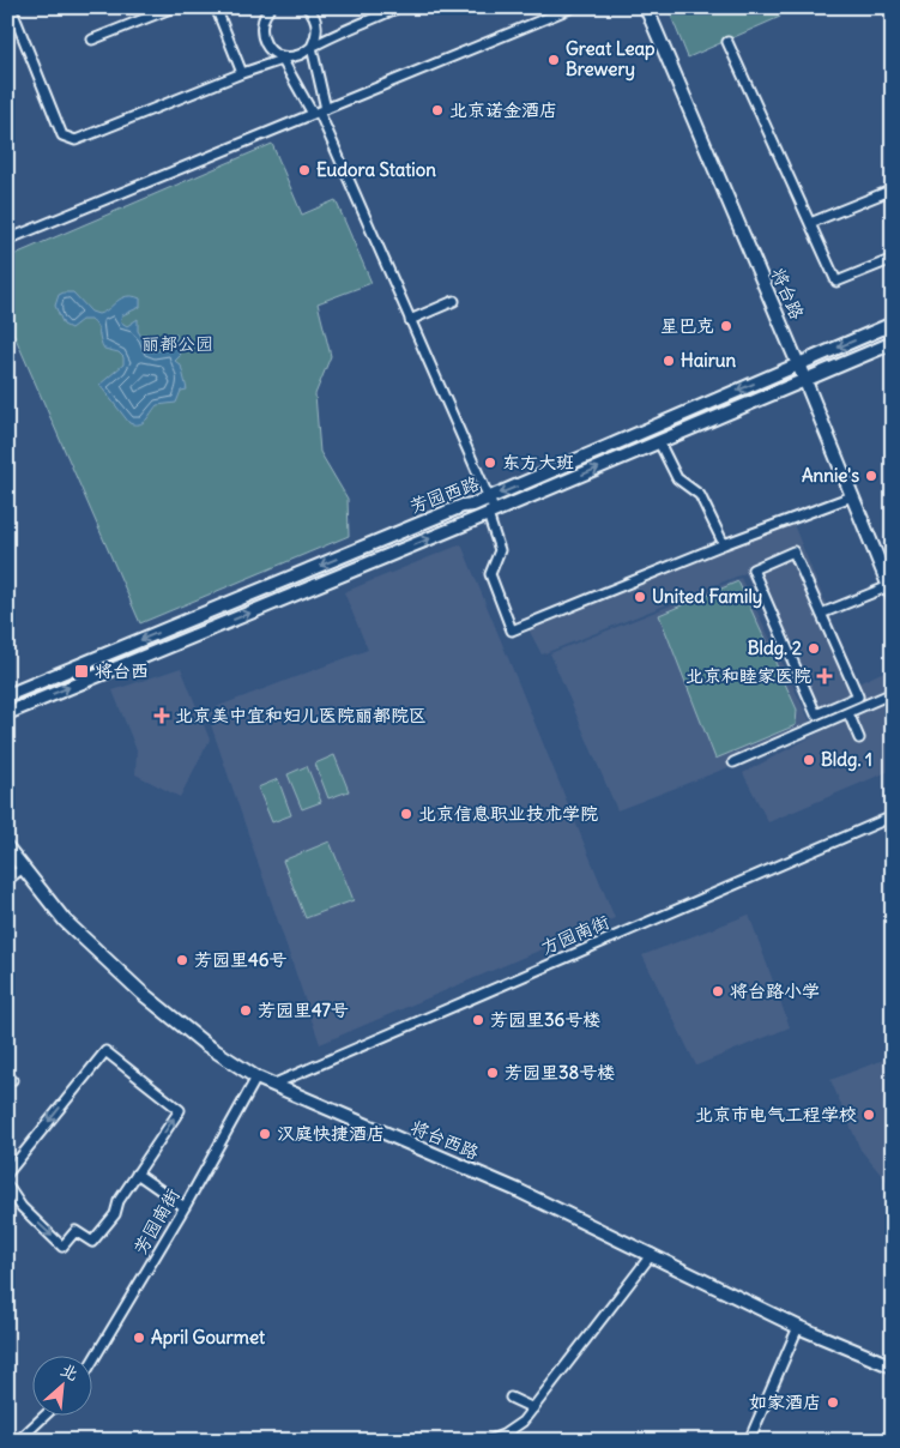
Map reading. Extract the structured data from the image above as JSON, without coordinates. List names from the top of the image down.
{
  "streets": {
    "main road": ["将台路", "芳园西路", "将台西路"],
    "street": ["方园南街", "芳园南街"]
  },
  "crossings": [
    ["将台路", "芳园西路"],
    ["方园南街", "将台西路"],
    ["将台西路", "芳园南街"]
  ],
  "parks": ["丽都公园"],
  "places": {
    "other": [
      "Great Leap Brewery",
      "北京诺金酒店",
      "Eudora Station",
      "星巴克",
      "Hairun",
      "东方大班",
      "Annie's",
      "United Family",
      "Bldg. 2",
      "Bldg. 1",
      "北京信息职业技术学院",
      "芳园里46号",
      "将台路小学",
      "芳园里47号",
      "芳园里36号楼",
      "芳园里38号楼",
      "北京市电气工程学校",
      "汉庭快捷酒店",
      "April Gourmet",
      "如家酒店"
    ],
    "transit": ["将台西"],
    "health": ["北京和睦家医院", "北京美中宜和妇儿医院丽都院区"]
  },
  "north": "top right"
}
